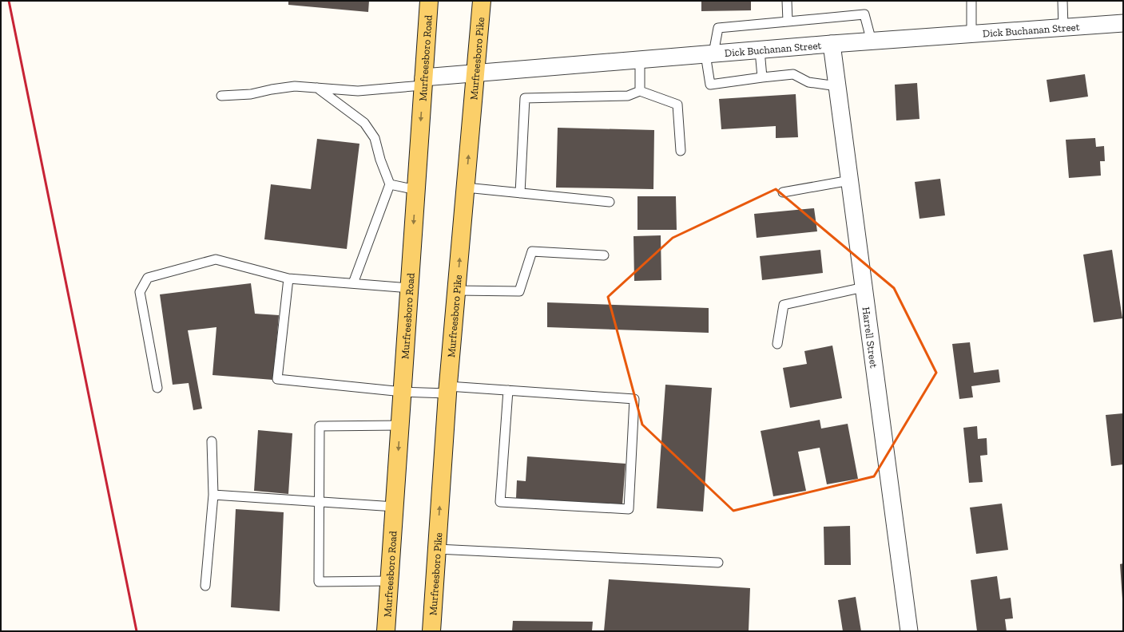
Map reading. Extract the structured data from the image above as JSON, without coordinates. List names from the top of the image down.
{
  "streets": {
    "main road": ["Murfreesboro Road", "Murfreesboro Pike"],
    "street": ["Dick Buchanan Street", "Harrell Street"]
  },
  "crossings": [
    ["Dick Buchanan Street", "Murfreesboro Road"],
    ["Dick Buchanan Street", "Murfreesboro Pike"],
    ["Dick Buchanan Street", "Harrell Street"]
  ],
  "one_way": ["Murfreesboro Road", "Murfreesboro Pike"]
}
